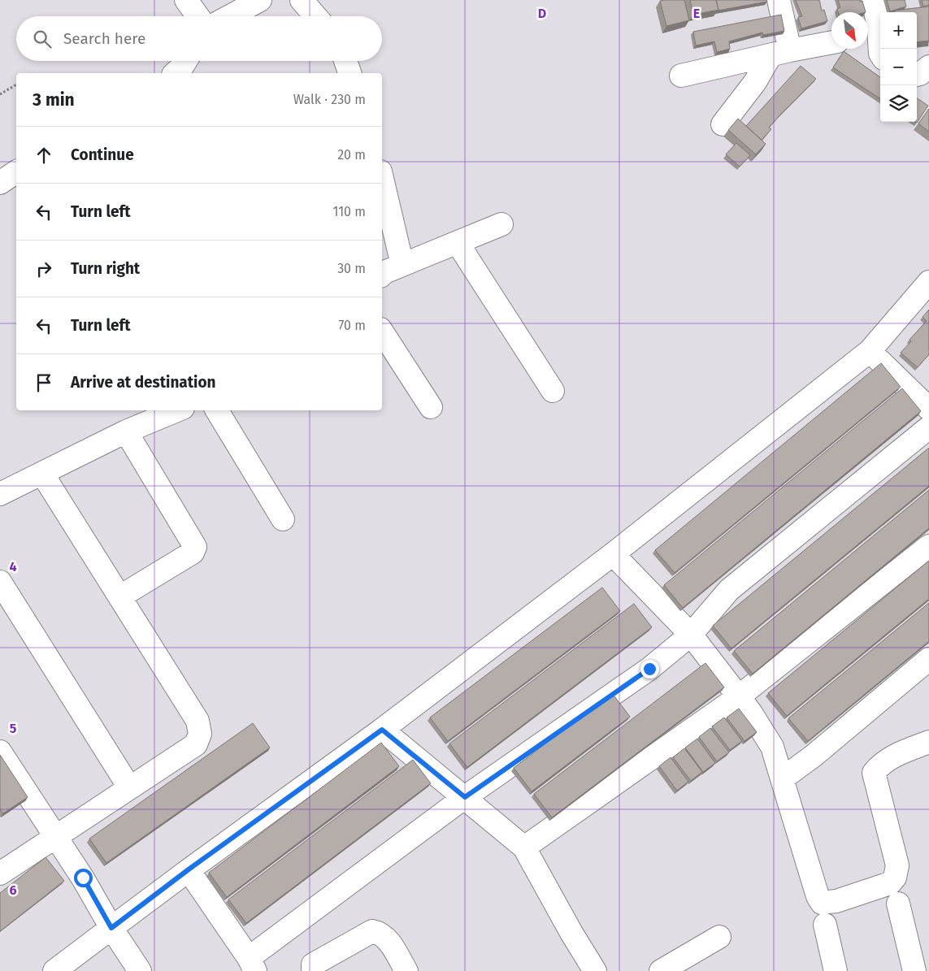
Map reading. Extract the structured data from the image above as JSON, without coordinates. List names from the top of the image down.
{
  "north": "bottom right",
  "page": {
    "map_buttons": ["+", "−"],
    "search": "Search here",
    "heading": ["3 min", "Walk · 230 m"],
    "list": [
      ["Continue", "20 m"],
      ["Turn left", "110 m"],
      ["Turn right", "30 m"],
      ["Turn left", "70 m"],
      "Arrive at destination"
    ]
  },
  "grid": {
    "columns": ["D", "E"],
    "rows": ["4", "5", "6"]
  }
}
